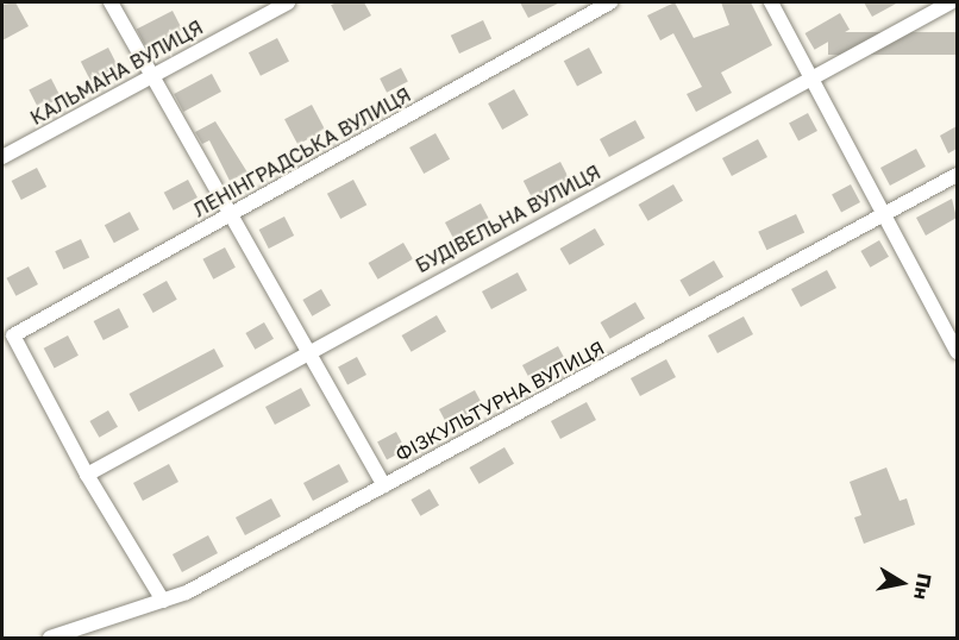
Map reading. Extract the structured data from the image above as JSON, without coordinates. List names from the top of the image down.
{
  "streets": {
    "street": [
      "КАЛЬМАНА ВУЛИЦЯ",
      "ЛЕНІНГРАДСЬКА ВУЛИЦЯ",
      "БУДІВЕЛЬНА ВУЛИЦЯ",
      "ФIЗКУЛЬТУРНА ВУЛИЦЯ"
    ]
  },
  "crossings": [
    ["ЛЕНІНГРАДСЬКА ВУЛИЦЯ", "БУДІВЕЛЬНА ВУЛИЦЯ"]
  ],
  "north": "right"
}
